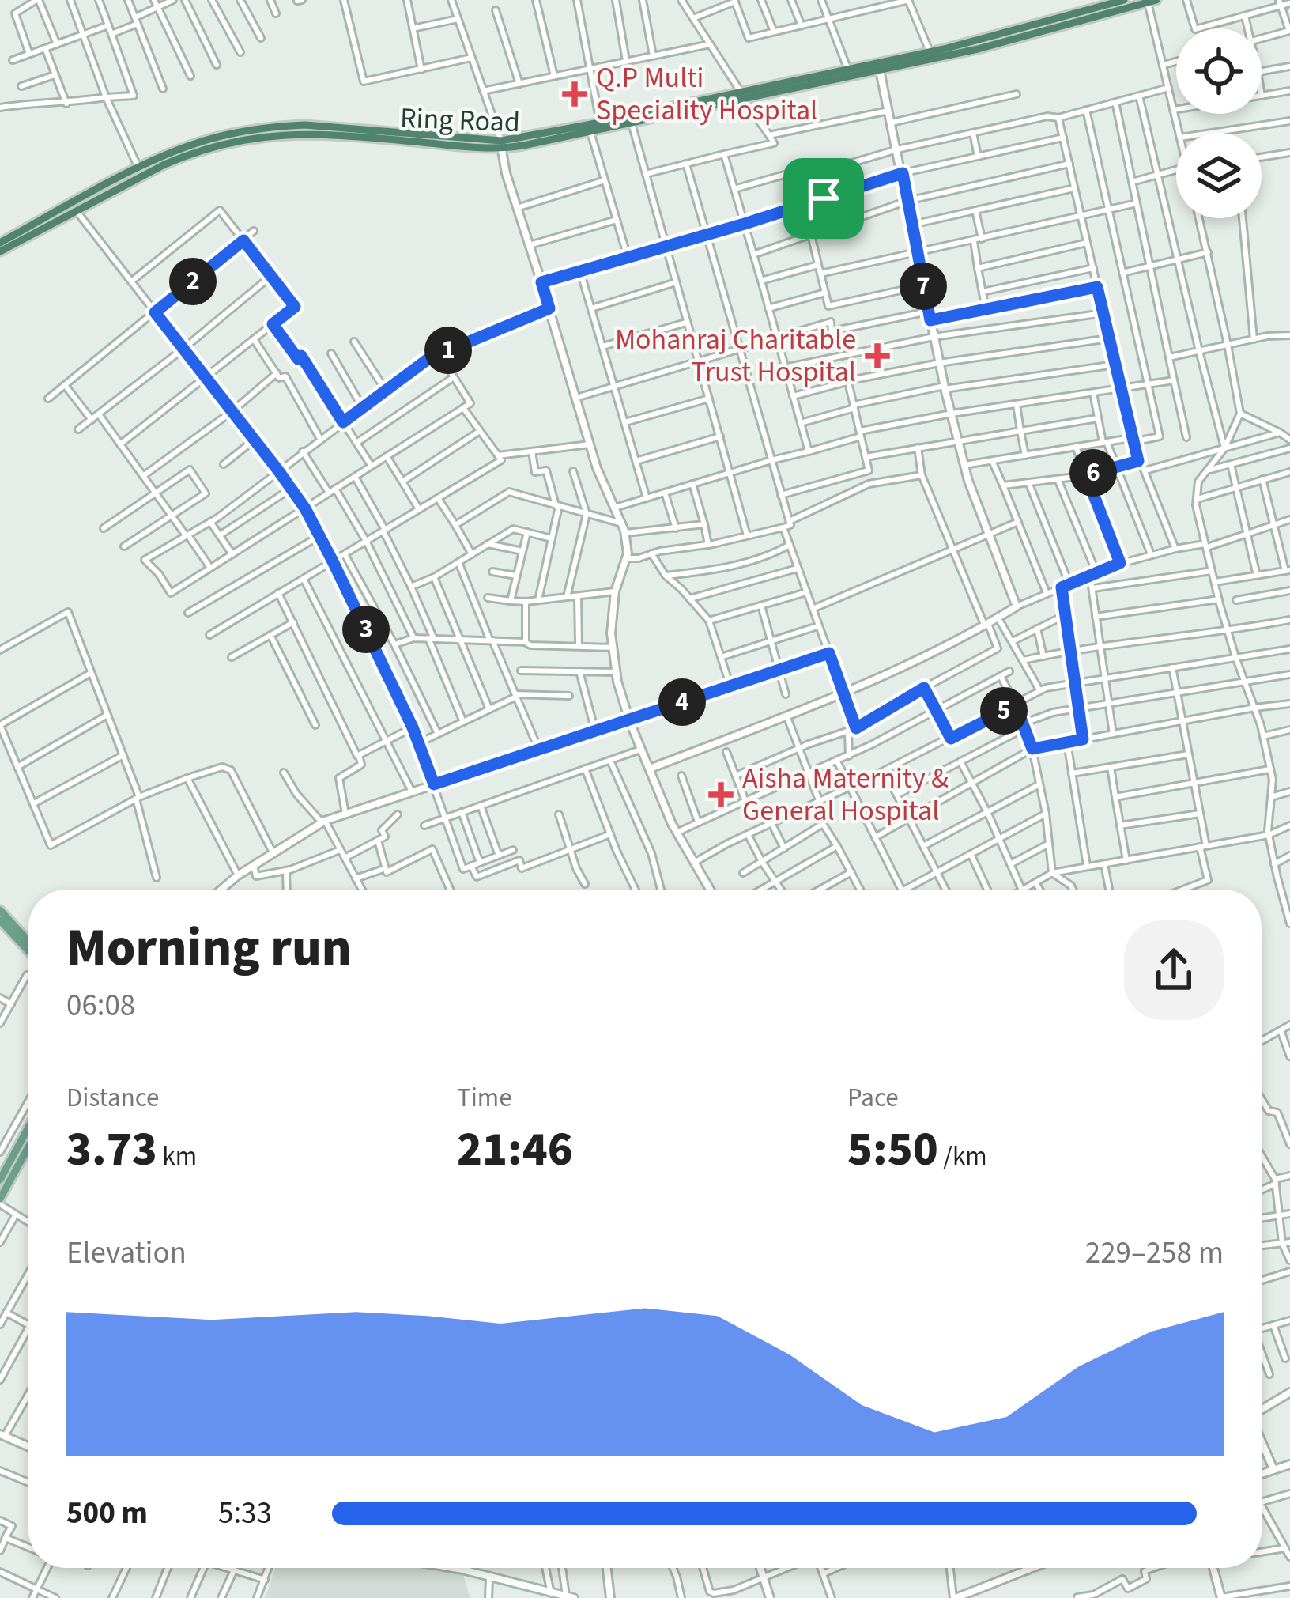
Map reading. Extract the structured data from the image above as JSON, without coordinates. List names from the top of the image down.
{
  "streets": {
    "highway": ["Ring Road"]
  },
  "places": {
    "health": ["Q.P Multi Speciality Hospital", "Mohanraj Charitable Trust Hospital", "Aisha Maternity & General Hospital"]
  },
  "page": {
    "pins": [
      "2",
      "7",
      "1",
      "6",
      "3",
      "4",
      "5"
    ],
    "heading": ["Morning run", "06:08"],
    "stats": [
      ["Distance", "3.73 km"],
      ["Time", "21:46"],
      ["Pace", "5:50 /km"]
    ],
    "chart": ["Elevation", "229–258 m"],
    "list": [
      {
        "name": "500 m",
        "note": "5:33"
      }
    ]
  }
}
